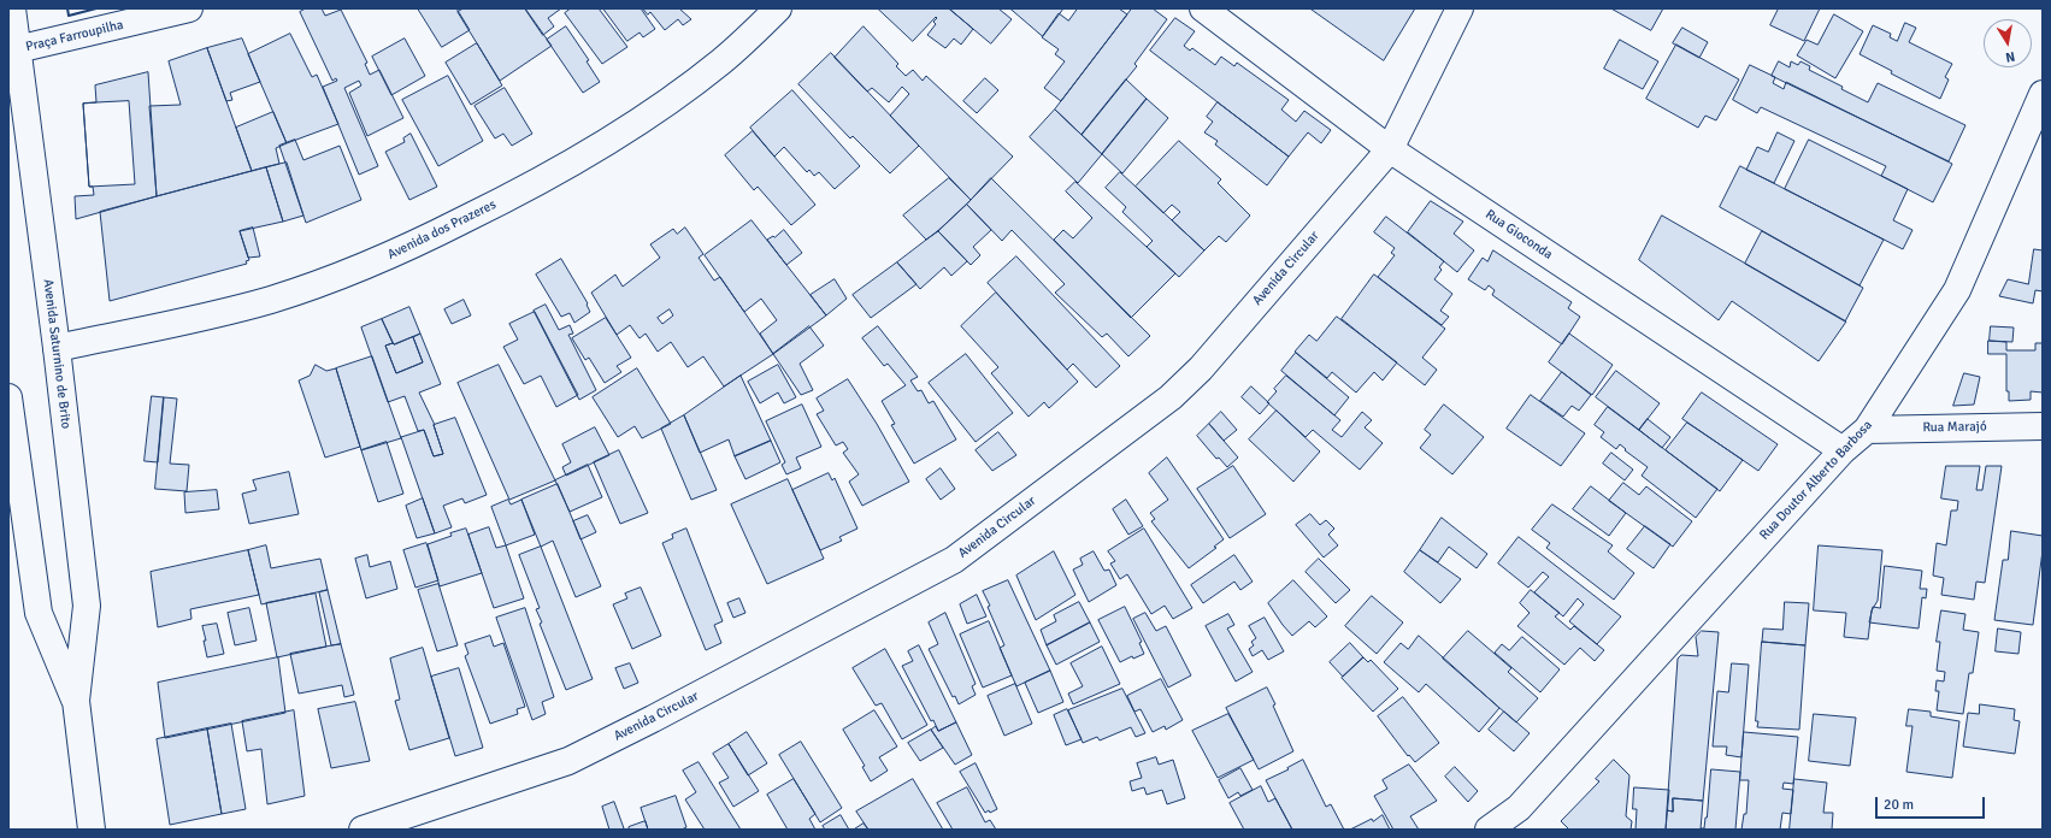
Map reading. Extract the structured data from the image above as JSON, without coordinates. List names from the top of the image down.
{
  "streets": {
    "street": [
      "Praça Farroupilha",
      "Avenida dos Prazeres",
      "Rua Gioconda",
      "Avenida Circular",
      "Avenida Saturnino de Brito",
      "Rua Marajó",
      "Rua Doutor Alberto Barbosa"
    ]
  },
  "crossings": [
    ["Praça Farroupilha", "Avenida Saturnino de Brito"],
    ["Avenida dos Prazeres", "Avenida Saturnino de Brito"],
    ["Rua Gioconda", "Avenida Circular"],
    ["Rua Gioconda", "Rua Doutor Alberto Barbosa"],
    ["Rua Marajó", "Rua Doutor Alberto Barbosa"]
  ],
  "scale_bar": "20 m",
  "north": "bottom"
}
